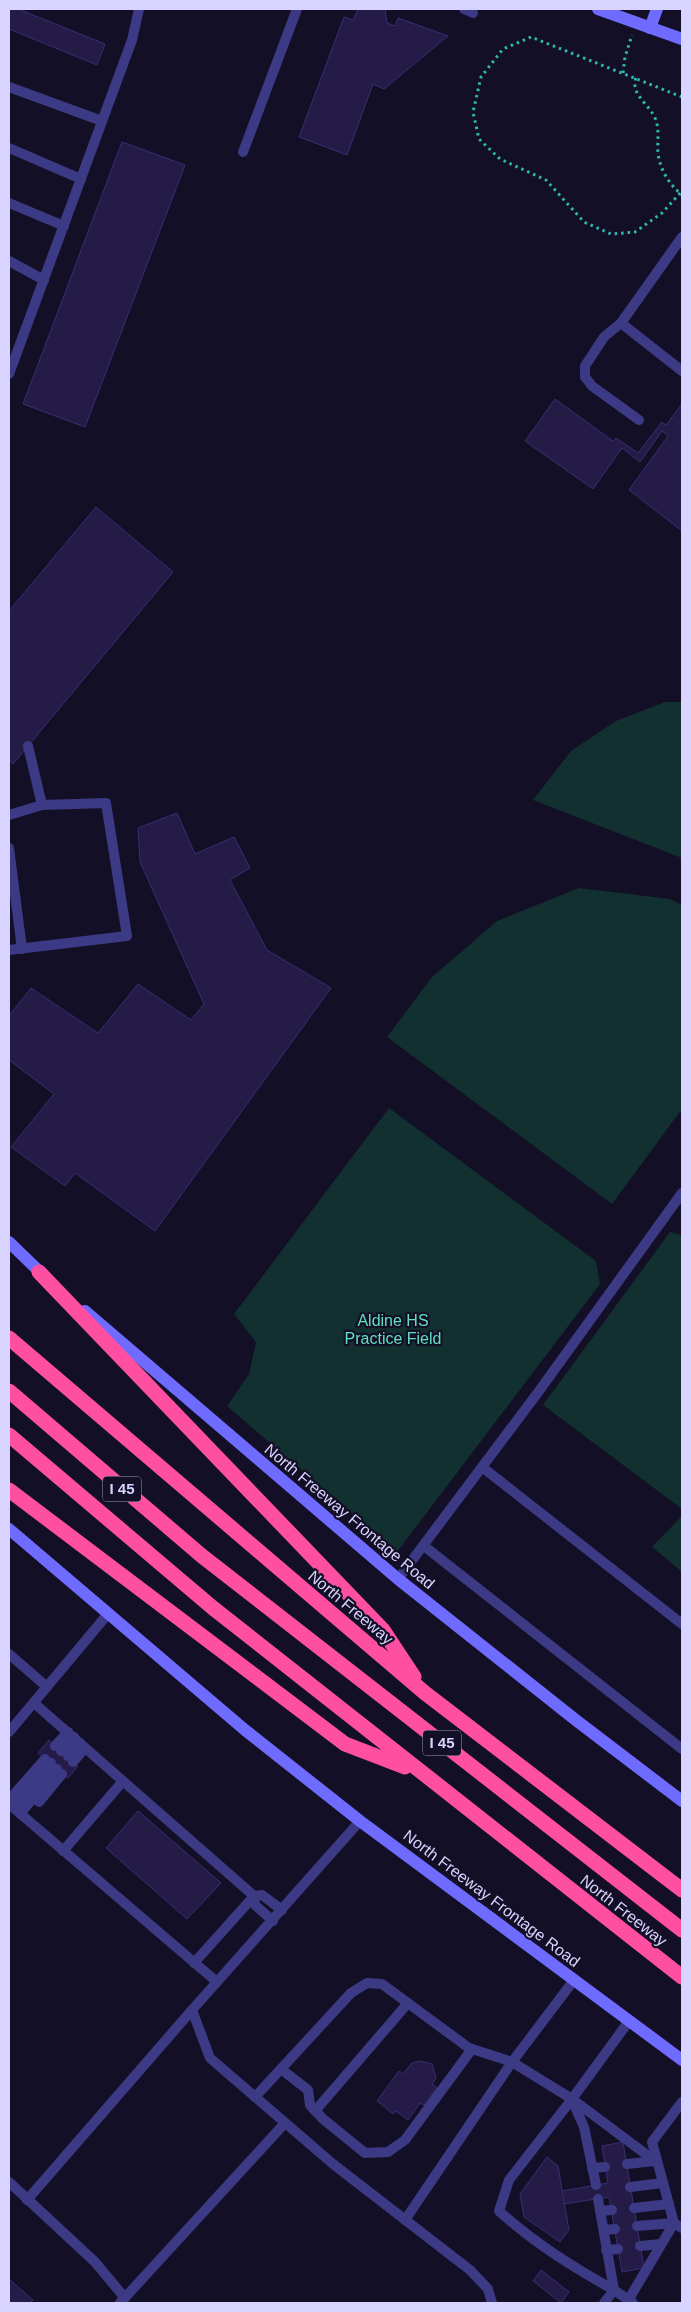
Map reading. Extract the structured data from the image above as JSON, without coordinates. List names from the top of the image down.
{
  "streets": {
    "highway": ["I 45", "North Freeway"],
    "main road": ["North Freeway Frontage Road"]
  },
  "parks": ["Aldine HS Practice Field"]
}
